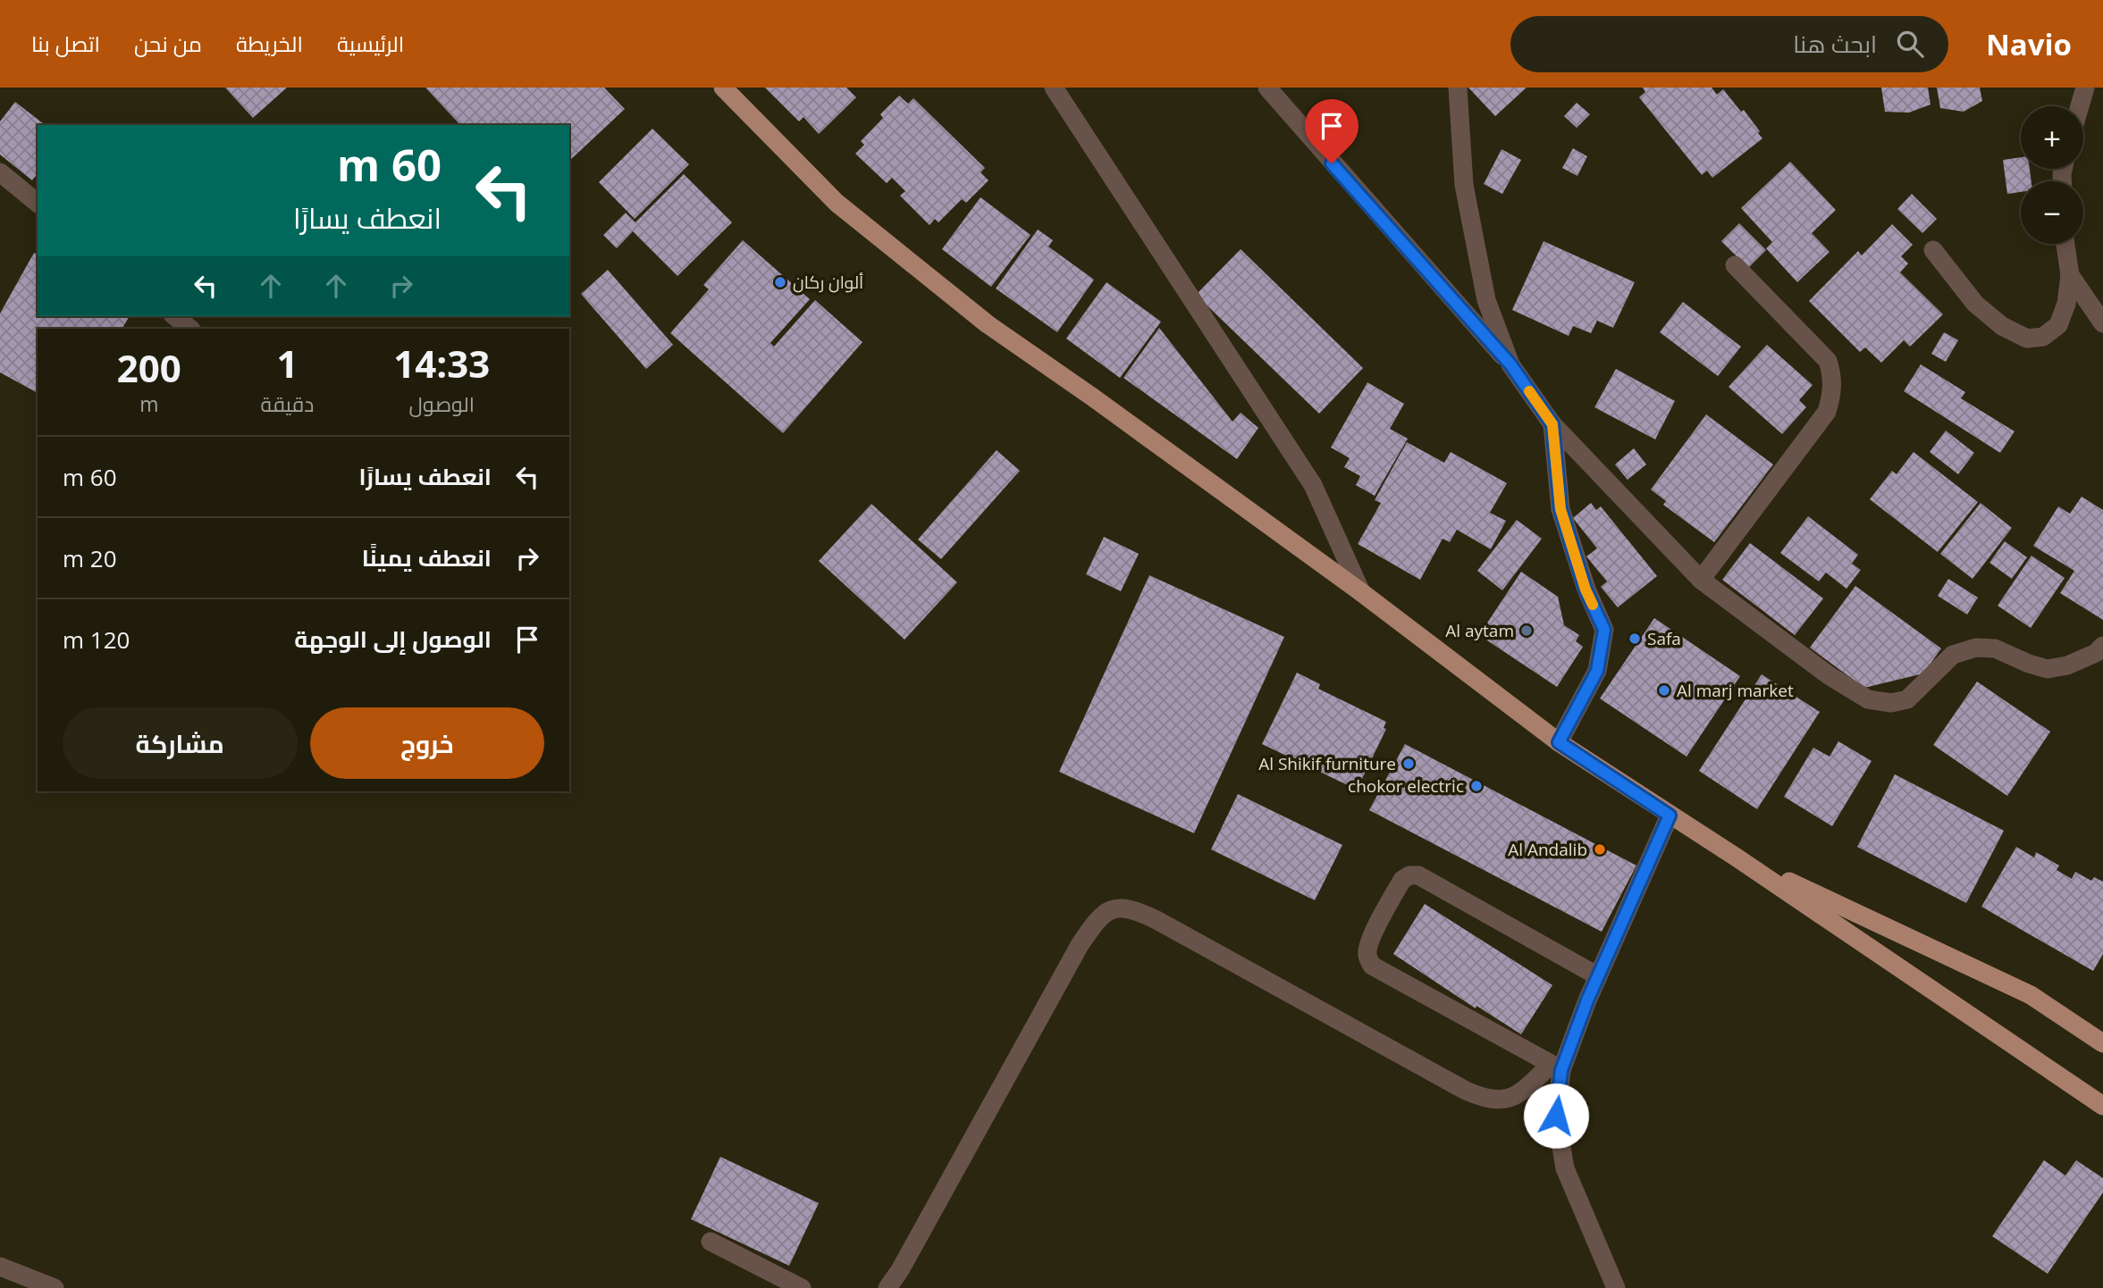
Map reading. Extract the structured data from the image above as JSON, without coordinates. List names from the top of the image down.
{
  "places": [
    "ألوان ركان",
    "Al aytam",
    "Safa",
    "Al marj market",
    "Al Shikif furniture",
    "chokor electric",
    "Al Andalib"
  ],
  "page": {
    "header": "Navio",
    "search": "ابحث هنا",
    "nav": [
      "الرئيسية",
      "الخريطة",
      "من نحن",
      "اتصل بنا"
    ],
    "map_buttons": ["+", "−"],
    "turn": ["60 m", "انعطف يسارًا"],
    "eta": [
      "14:33",
      "الوصول",
      "1",
      "دقيقة",
      "200",
      "m"
    ],
    "list": [
      {
        "name": "انعطف يسارًا",
        "value": "60 m"
      },
      {
        "name": "انعطف يمينًا",
        "value": "20 m"
      },
      {
        "name": "الوصول إلى الوجهة",
        "value": "120 m"
      }
    ],
    "buttons": ["خروج", "مشاركة"]
  }
}
